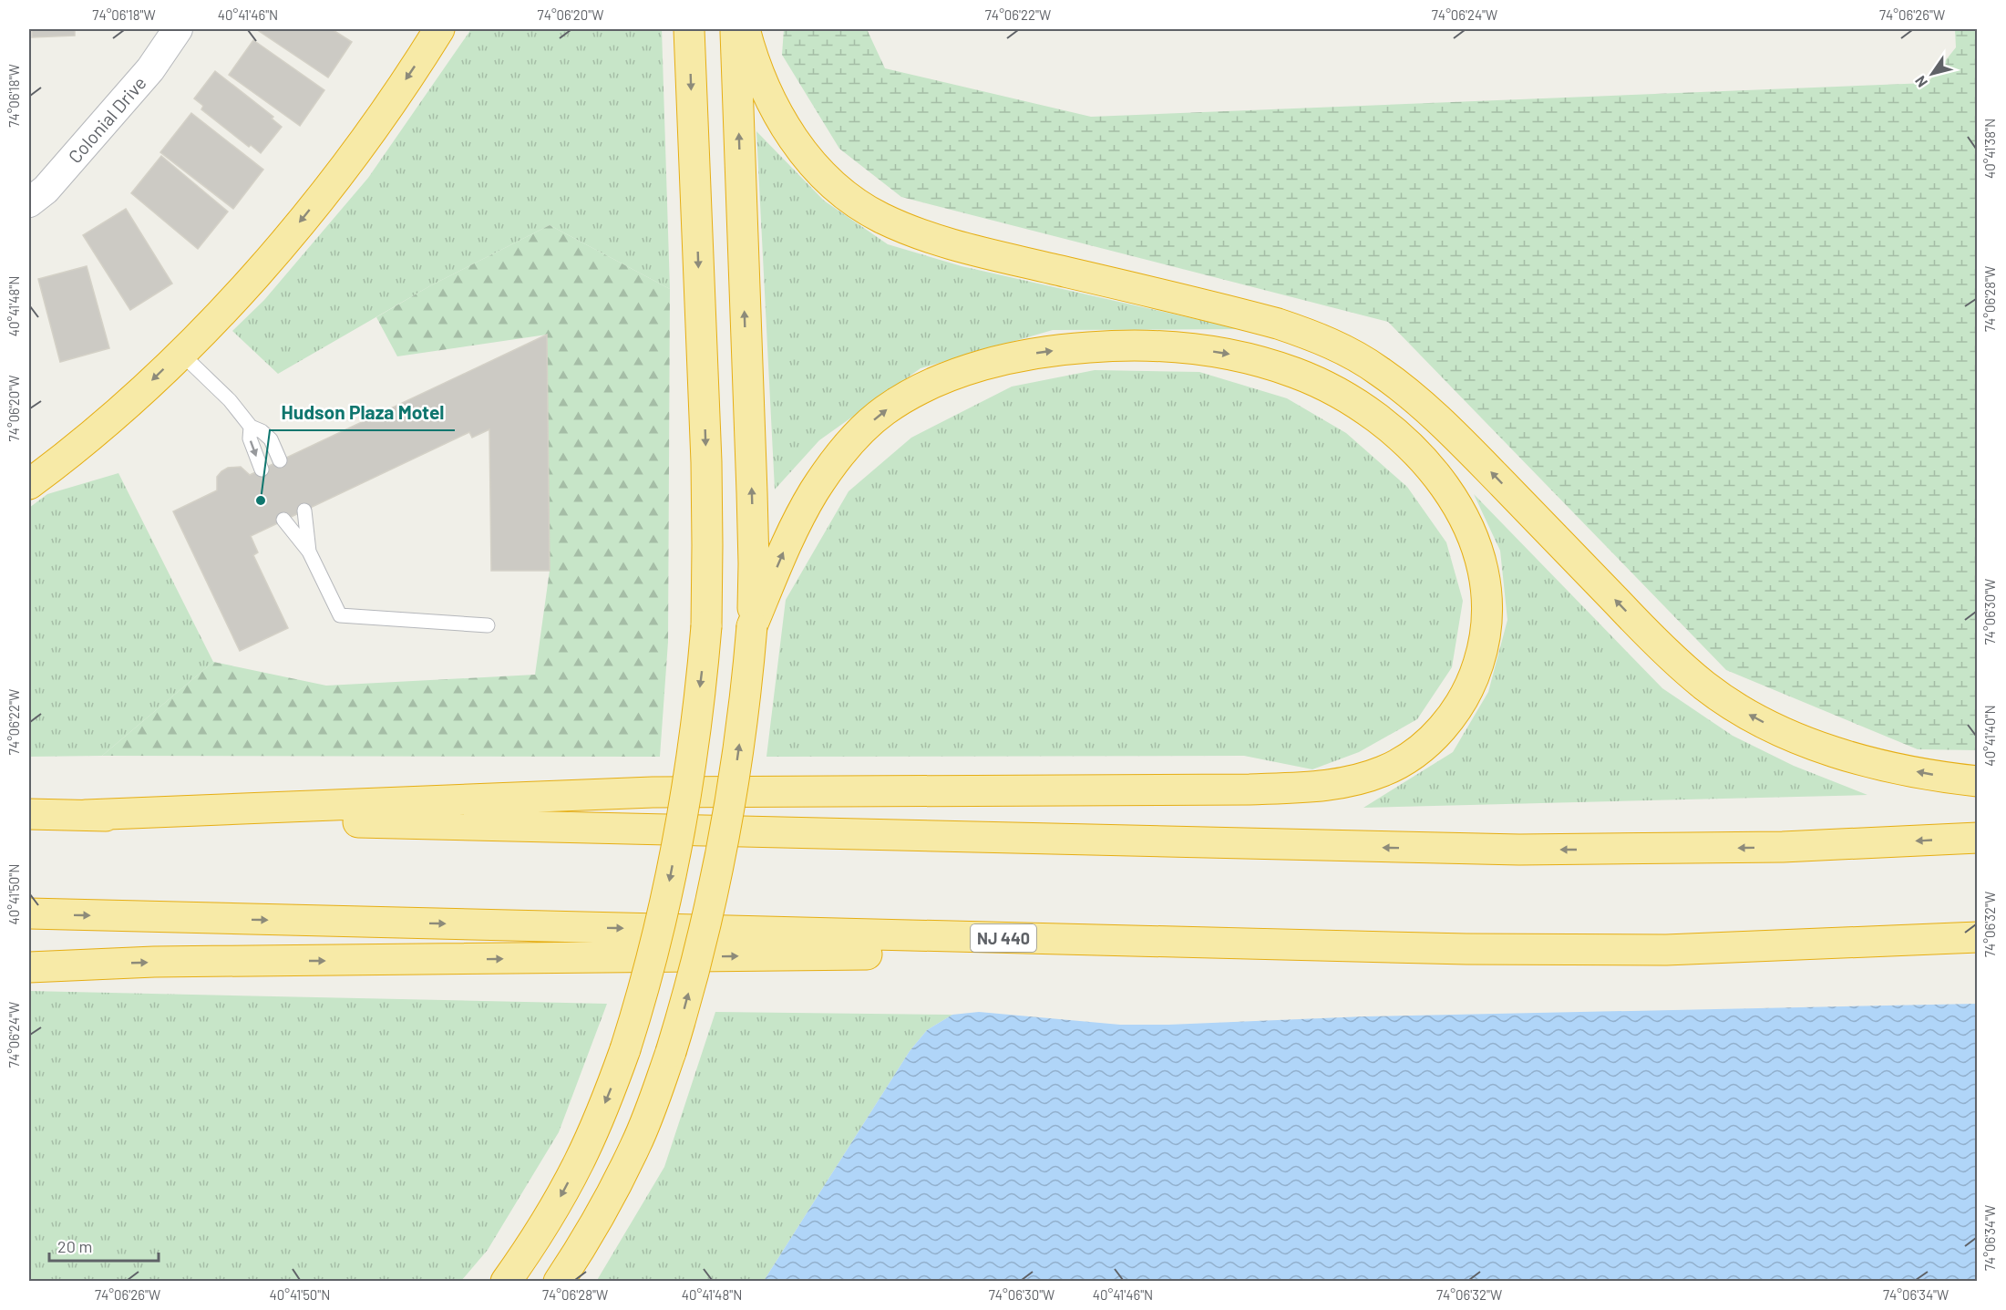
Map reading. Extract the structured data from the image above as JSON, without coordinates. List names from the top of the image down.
{
  "streets": {
    "highway": ["NJ 440"],
    "street": ["Colonial Drive"]
  },
  "places": ["Hudson Plaza Motel"],
  "scale_bar": "20 m",
  "north": "bottom left",
  "coordinates": [
    "74°06'18\"W",
    "40°41'46\"N",
    "74°06'20\"W",
    "74°06'22\"W",
    "74°06'24\"W",
    "74°06'26\"W",
    "40°41'38\"N",
    "74°06'28\"W",
    "40°41'48\"N",
    "74°06'30\"W",
    "40°41'40\"N",
    "40°41'50\"N",
    "74°06'32\"W",
    "74°06'34\"W"
  ]
}
